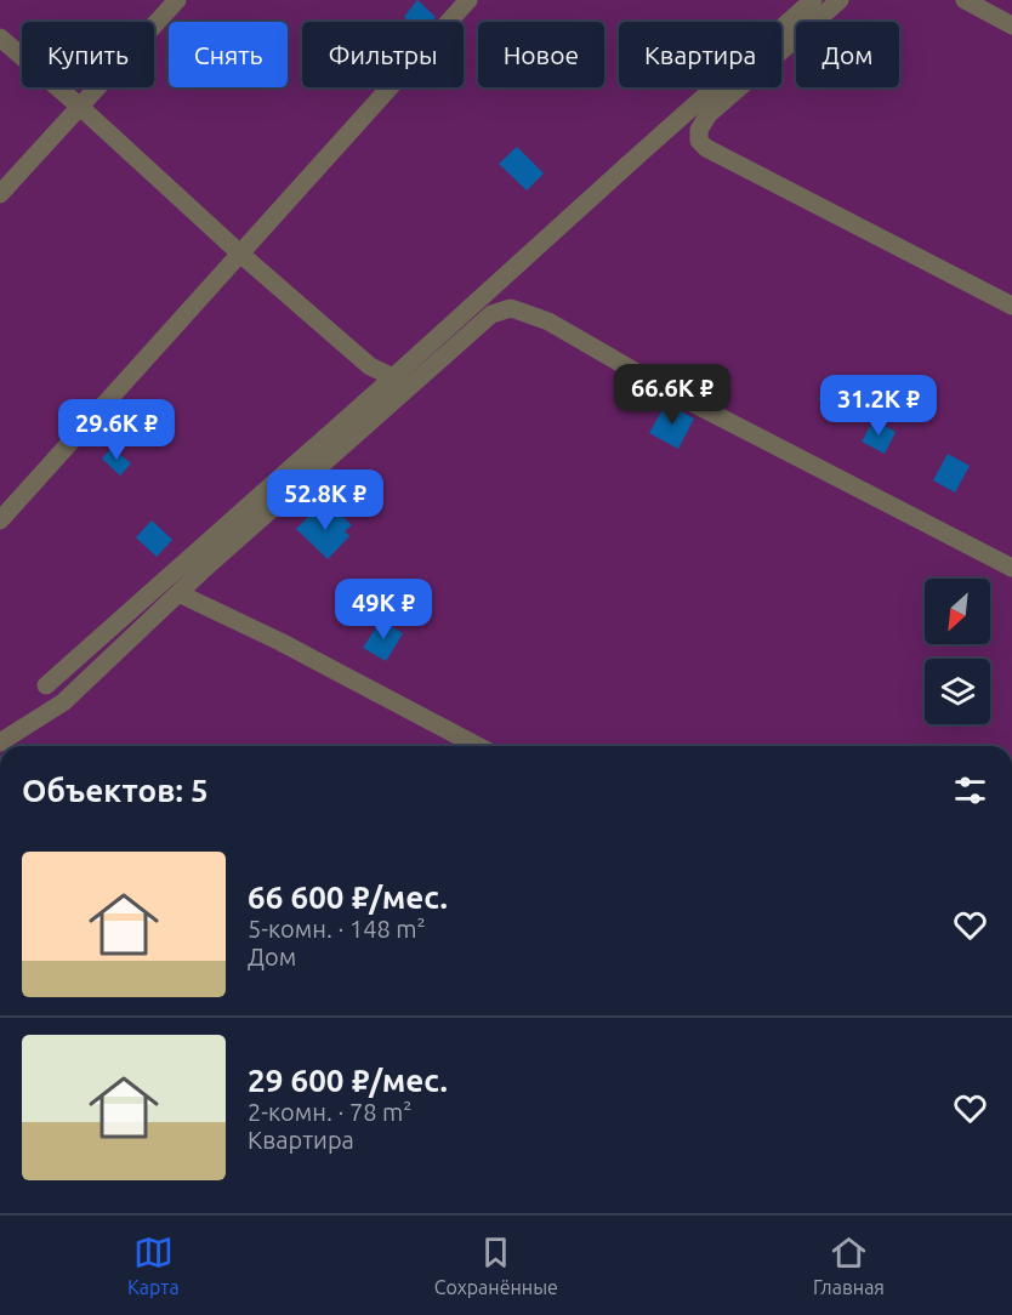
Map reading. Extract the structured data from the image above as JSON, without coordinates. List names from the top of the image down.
{
  "north": "bottom left",
  "page": {
    "chip": [
      "Купить",
      "Снять",
      "Фильтры",
      "Новое",
      "Квартира",
      "Дом"
    ],
    "price": [
      "66.6K ₽",
      "31.2K ₽",
      "29.6K ₽",
      "52.8K ₽",
      "49K ₽"
    ],
    "heading": "Объектов: 5",
    "list": [
      {
        "name": "66 600 ₽/мес.",
        "note": "5-комн. · 148 m² · Дом"
      },
      {
        "name": "29 600 ₽/мес.",
        "note": "2-комн. · 78 m² · Квартира"
      }
    ],
    "tabs": ["Карта", "Сохранённые", "Главная"]
  }
}
